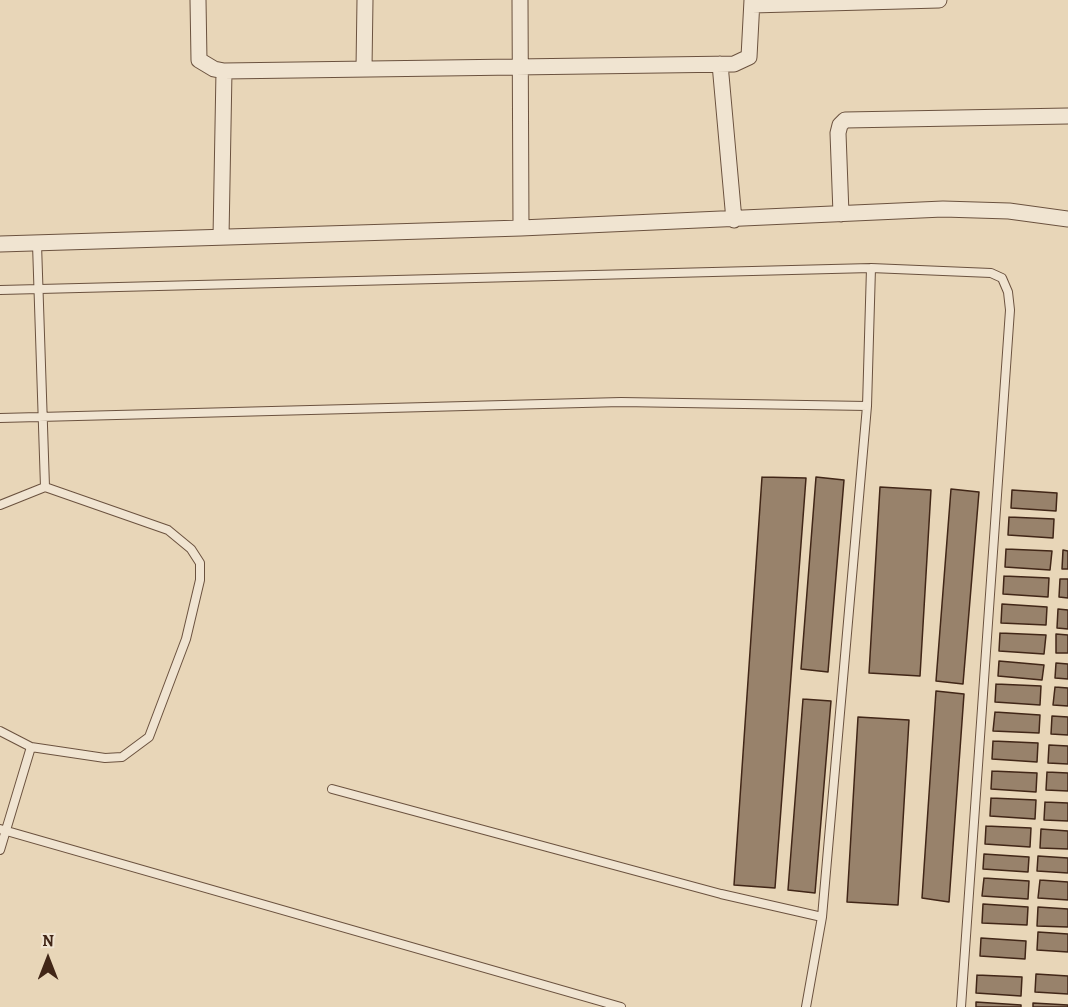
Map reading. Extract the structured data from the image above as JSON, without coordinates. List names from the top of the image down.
{
  "north": "top"
}
